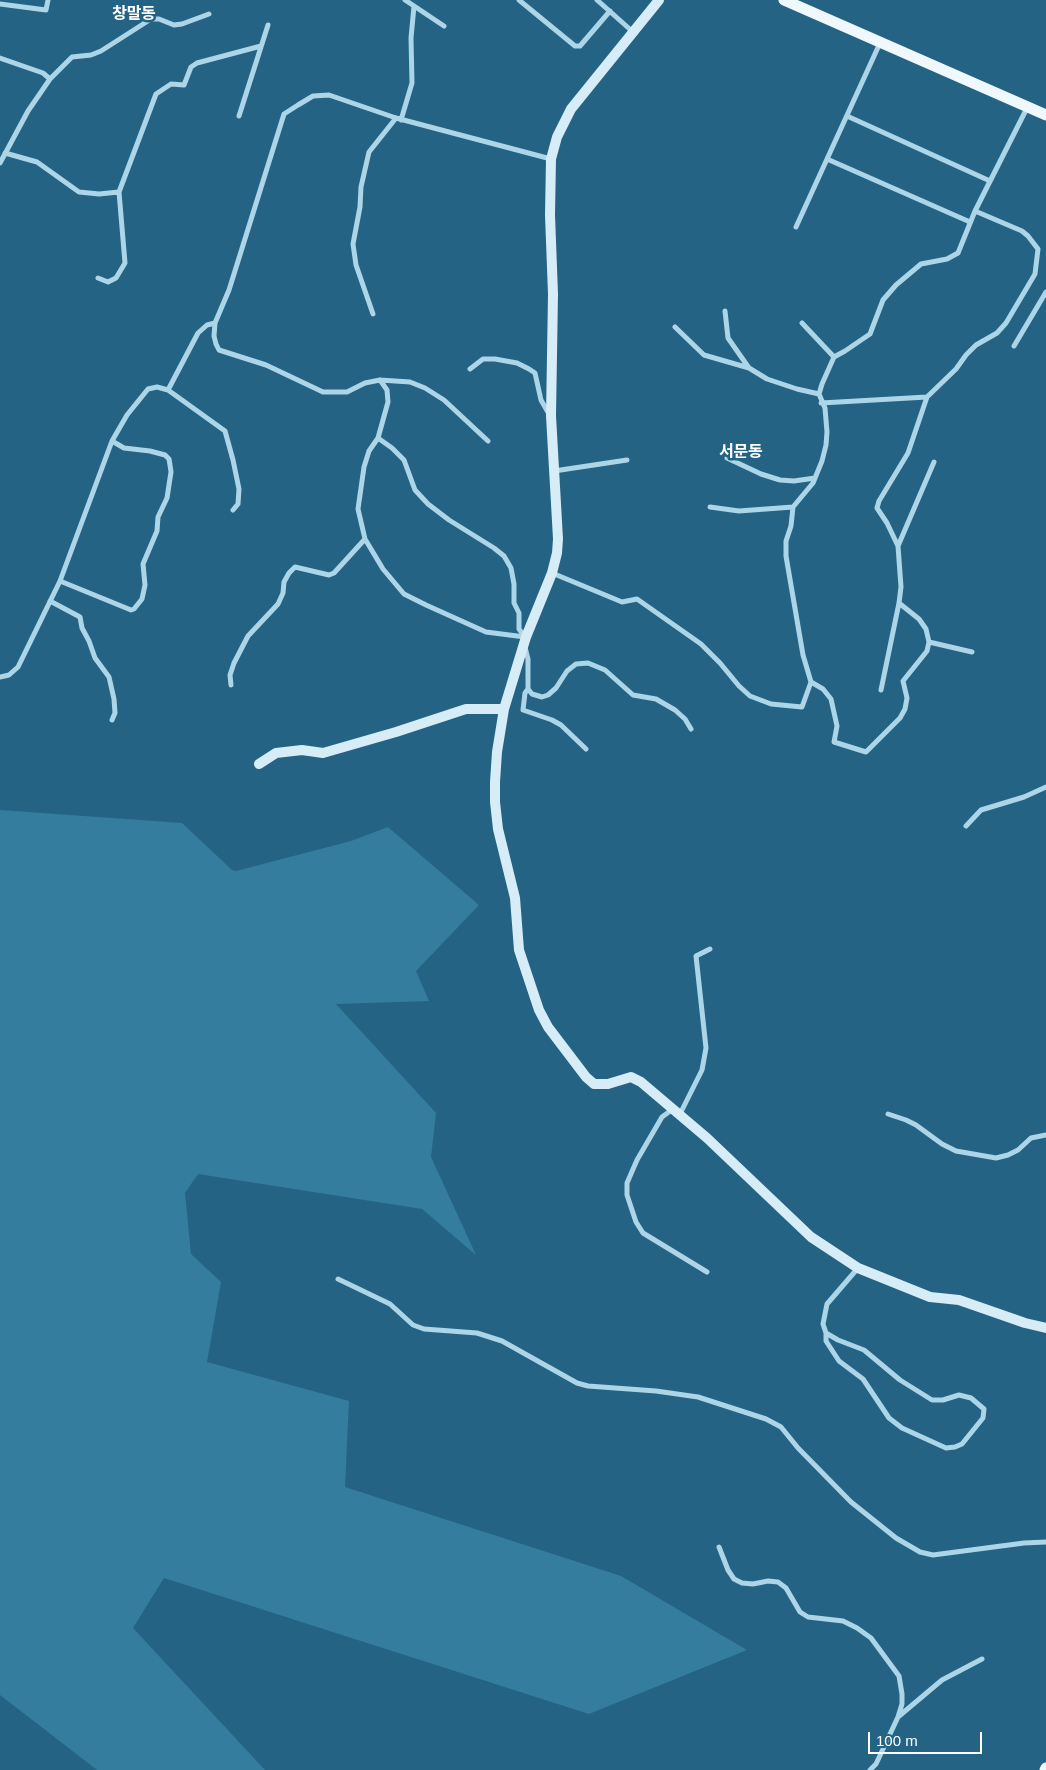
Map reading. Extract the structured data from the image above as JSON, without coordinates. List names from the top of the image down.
{
  "districts": ["창말동", "서문동"],
  "scale_bar": "100 m"
}
